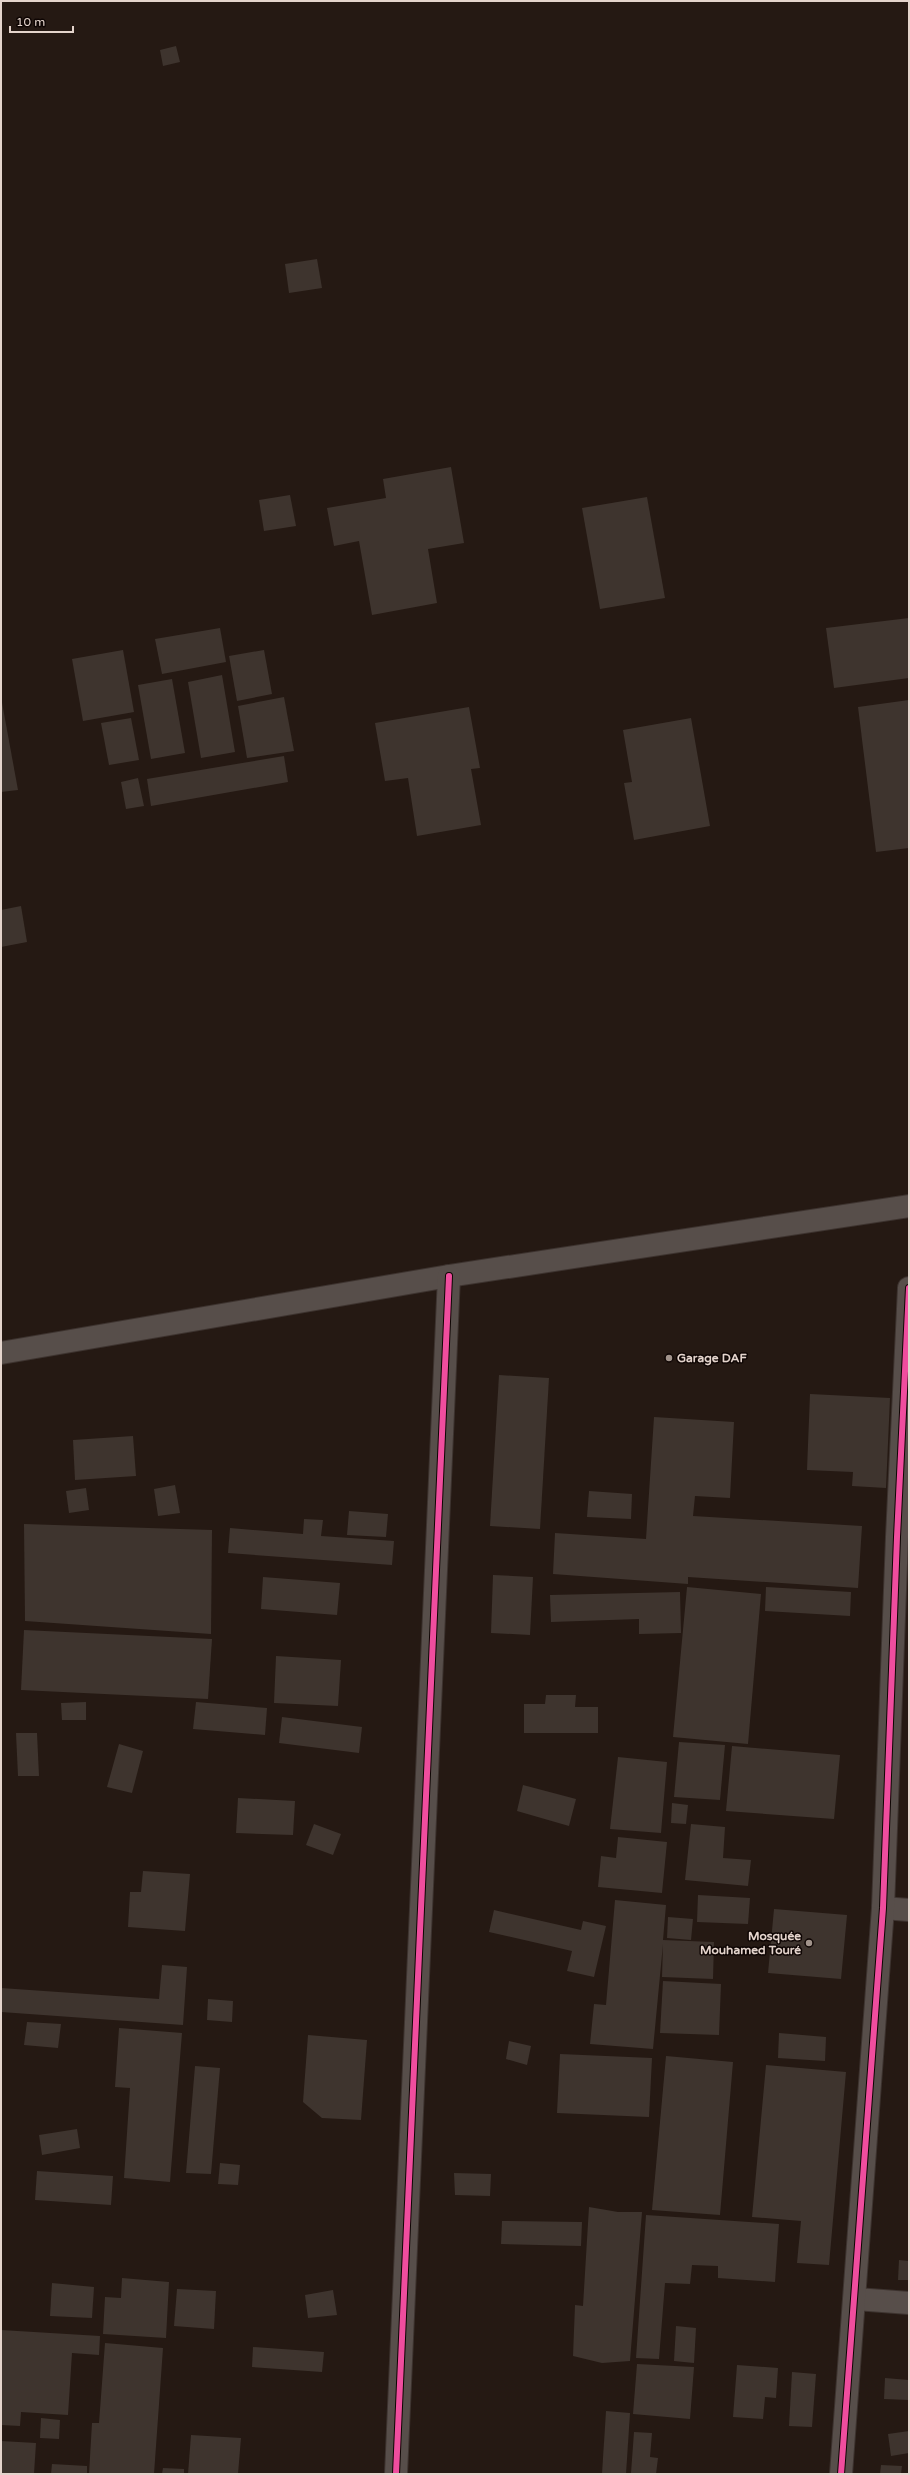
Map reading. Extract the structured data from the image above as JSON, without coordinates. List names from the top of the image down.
{
  "places": ["Garage DAF", "Mosquée Mouhamed Touré"],
  "scale_bar": "10 m"
}
